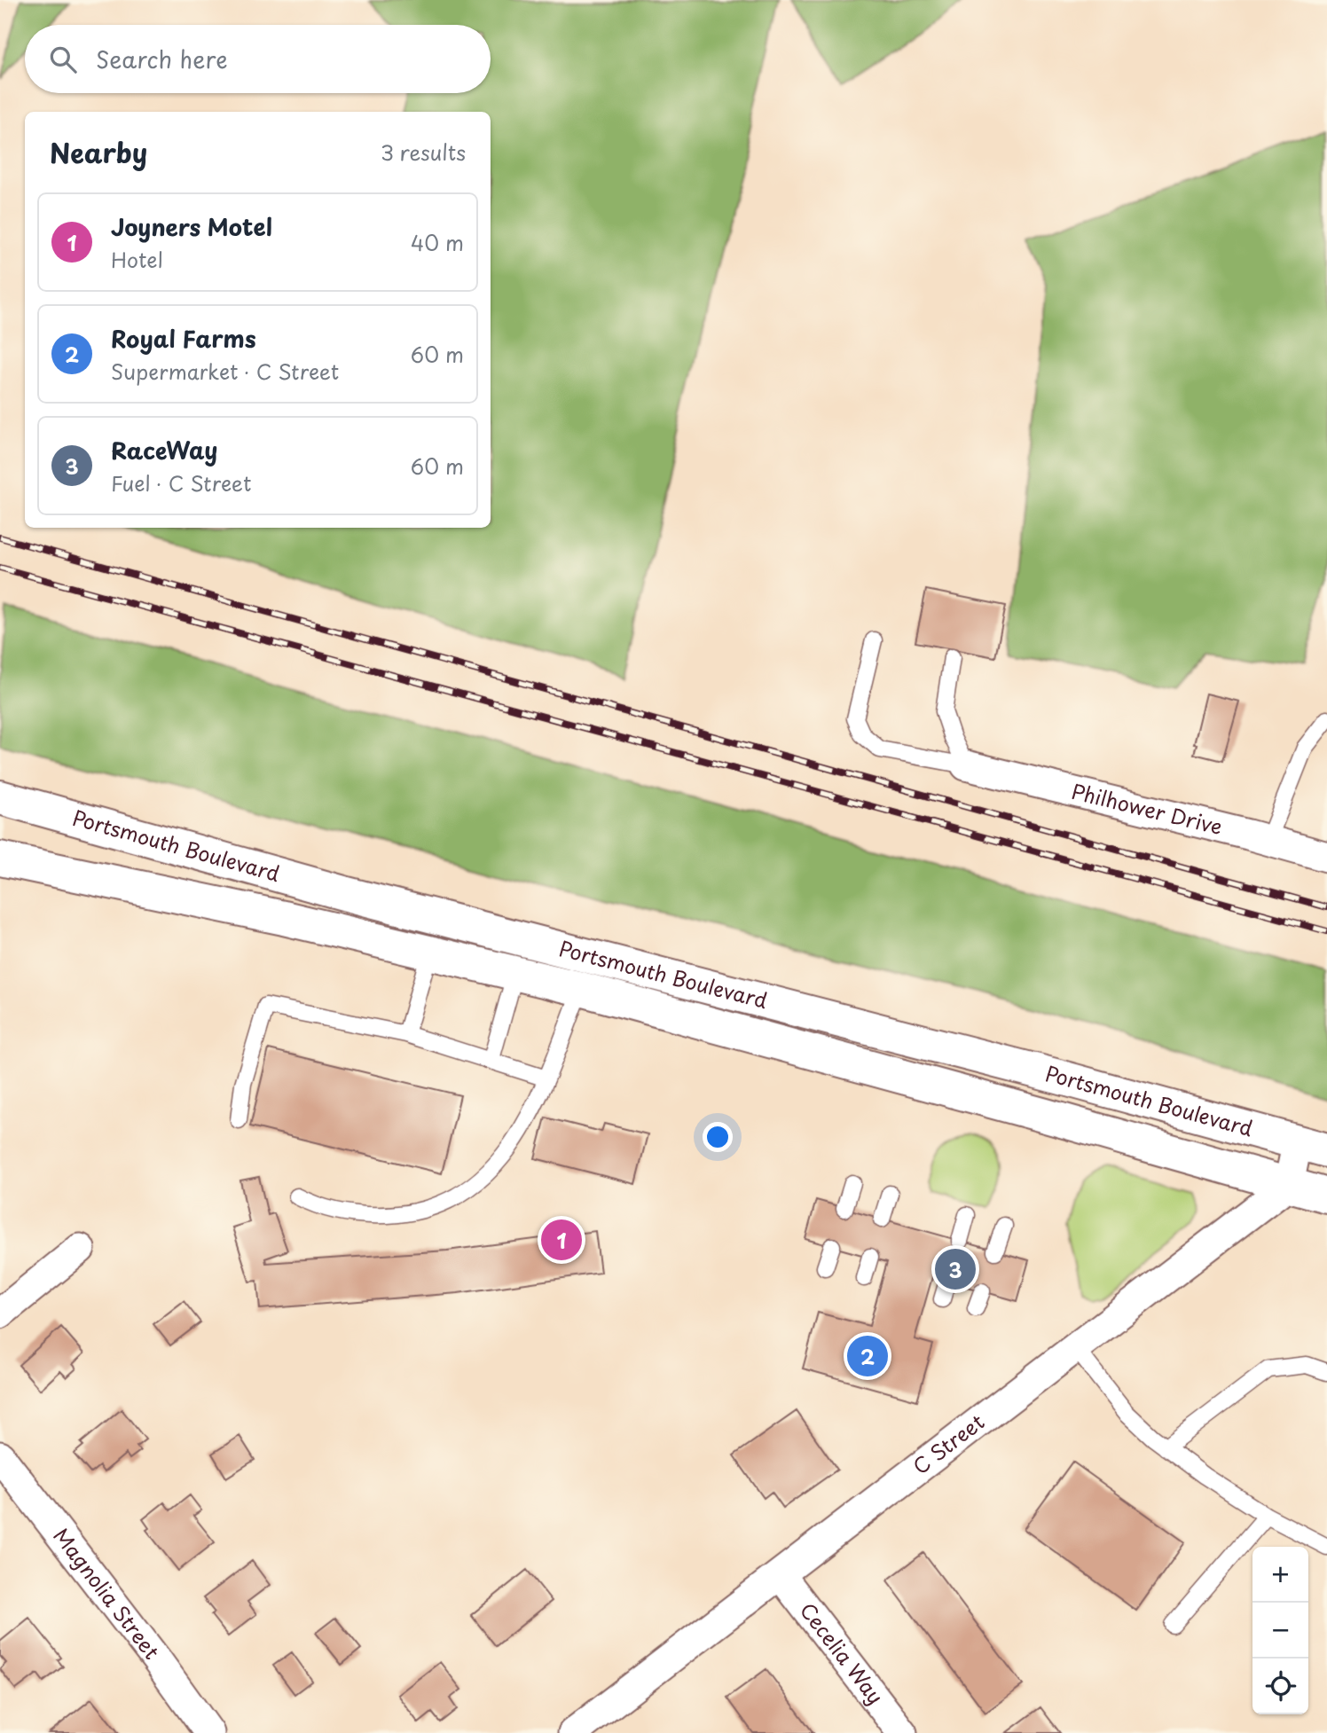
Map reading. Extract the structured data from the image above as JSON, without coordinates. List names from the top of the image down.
{
  "streets": {
    "main road": ["Portsmouth Boulevard"],
    "street": [
      "Philhower Drive",
      "C Street",
      "Magnolia Street",
      "Cecelia Way"
    ]
  },
  "crossings": [
    ["Portsmouth Boulevard", "C Street"],
    ["C Street", "Cecelia Way"]
  ],
  "page": {
    "search": "Search here",
    "heading": ["Nearby", "3 results"],
    "list": [
      {
        "mark": "1",
        "name": "Joyners Motel",
        "note": "Hotel",
        "value": "40 m"
      },
      {
        "mark": "2",
        "name": "Royal Farms",
        "note": "Supermarket · C Street",
        "value": "60 m"
      },
      {
        "mark": "3",
        "name": "RaceWay",
        "note": "Fuel · C Street",
        "value": "60 m"
      }
    ],
    "pins": ["1", "3", "2"],
    "map_buttons": ["+", "−"]
  }
}
